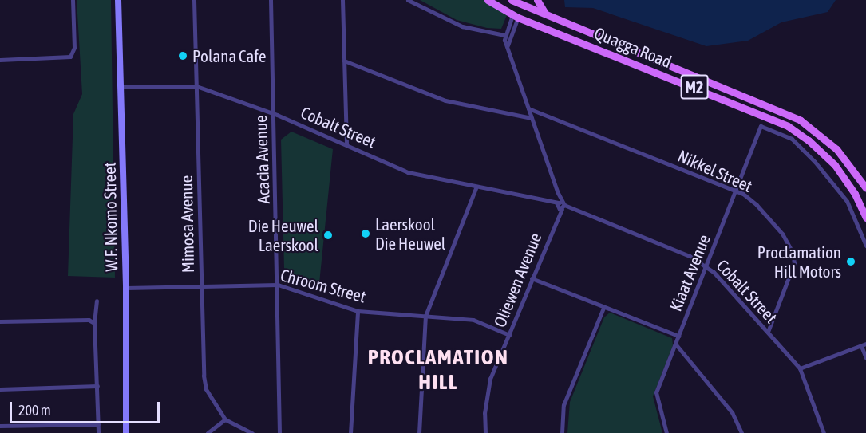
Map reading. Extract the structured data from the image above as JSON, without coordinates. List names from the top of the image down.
{
  "streets": {
    "main road": ["Quagga Road", "M2", "W.F. Nkomo Street"],
    "street": [
      "Cobalt Street",
      "Acacia Avenue",
      "Nikkel Street",
      "Mimosa Avenue",
      "Kiaat Avenue",
      "Oliewen Avenue",
      "Chroom Street"
    ]
  },
  "crossings": [
    ["Quagga Road", "M2"],
    ["Cobalt Street", "Acacia Avenue"],
    ["Cobalt Street", "Nikkel Street"],
    ["Cobalt Street", "W.F. Nkomo Street"],
    ["Cobalt Street", "Mimosa Avenue"],
    ["Cobalt Street", "Kiaat Avenue"],
    ["Cobalt Street", "Oliewen Avenue"],
    ["Acacia Avenue", "Chroom Street"],
    ["Nikkel Street", "Kiaat Avenue"],
    ["Nikkel Street", "Oliewen Avenue"],
    ["W.F. Nkomo Street", "Chroom Street"],
    ["Mimosa Avenue", "Chroom Street"],
    ["Oliewen Avenue", "Chroom Street"]
  ],
  "districts": ["PROCLAMATION HILL"],
  "places": [
    "Polana Cafe",
    "Laerskool Die Heuwel",
    "Die Heuwel Laerskool",
    "Proclamation Hill Motors"
  ],
  "scale_bar": "200 m"
}
